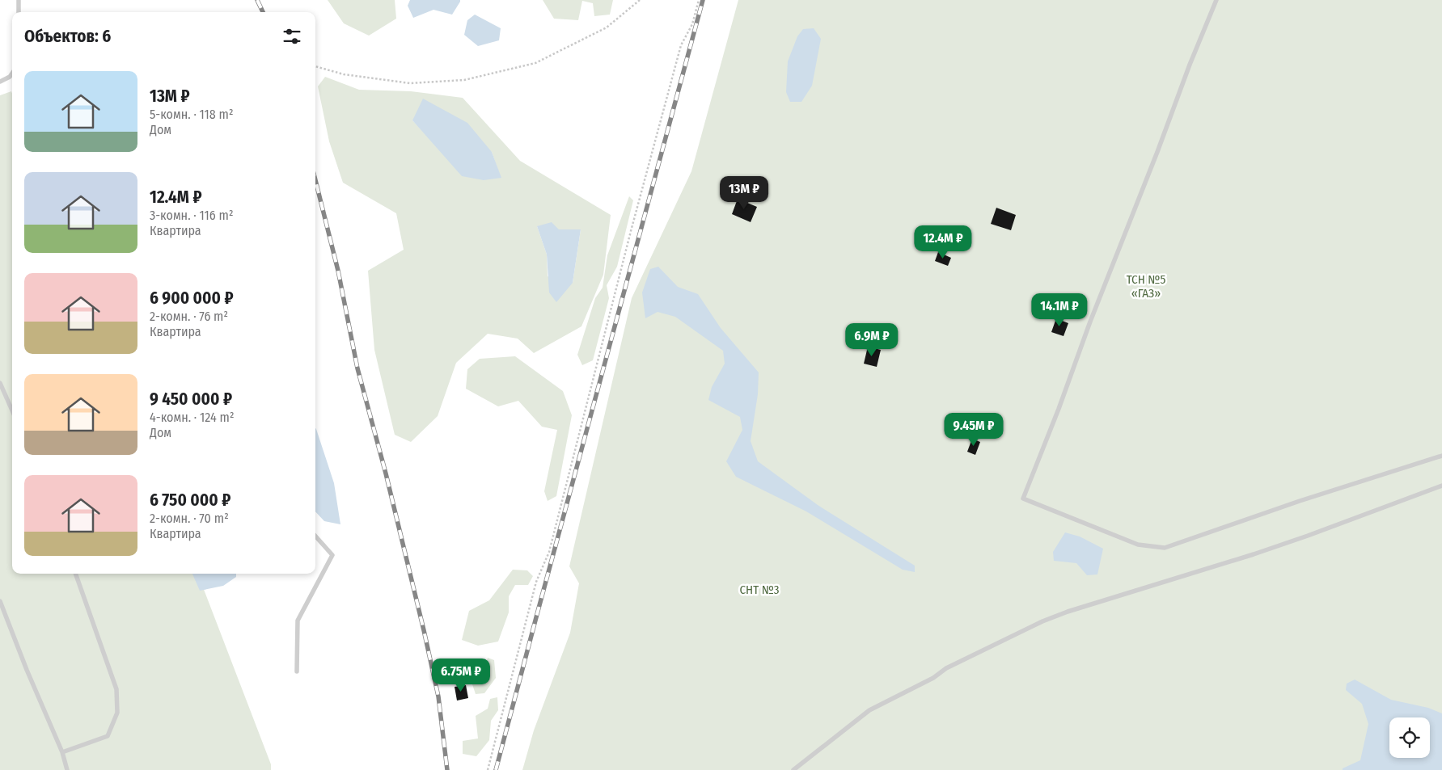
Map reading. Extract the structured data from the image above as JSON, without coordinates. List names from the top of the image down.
{
  "parks": ["ТСН №5 «ГАЗ»", "СНТ №3"],
  "page": {
    "heading": "Объектов: 6",
    "list": [
      {
        "name": "13M ₽",
        "note": "5-комн. · 118 m² · Дом"
      },
      {
        "name": "12.4M ₽",
        "note": "3-комн. · 116 m² · Квартира"
      },
      {
        "name": "6 900 000 ₽",
        "note": "2-комн. · 76 m² · Квартира"
      },
      {
        "name": "9 450 000 ₽",
        "note": "4-комн. · 124 m² · Дом"
      },
      {
        "name": "6 750 000 ₽",
        "note": "2-комн. · 70 m² · Квартира"
      }
    ],
    "price": [
      "13M ₽",
      "12.4M ₽",
      "14.1M ₽",
      "6.9M ₽",
      "9.45M ₽",
      "6.75M ₽"
    ]
  }
}
